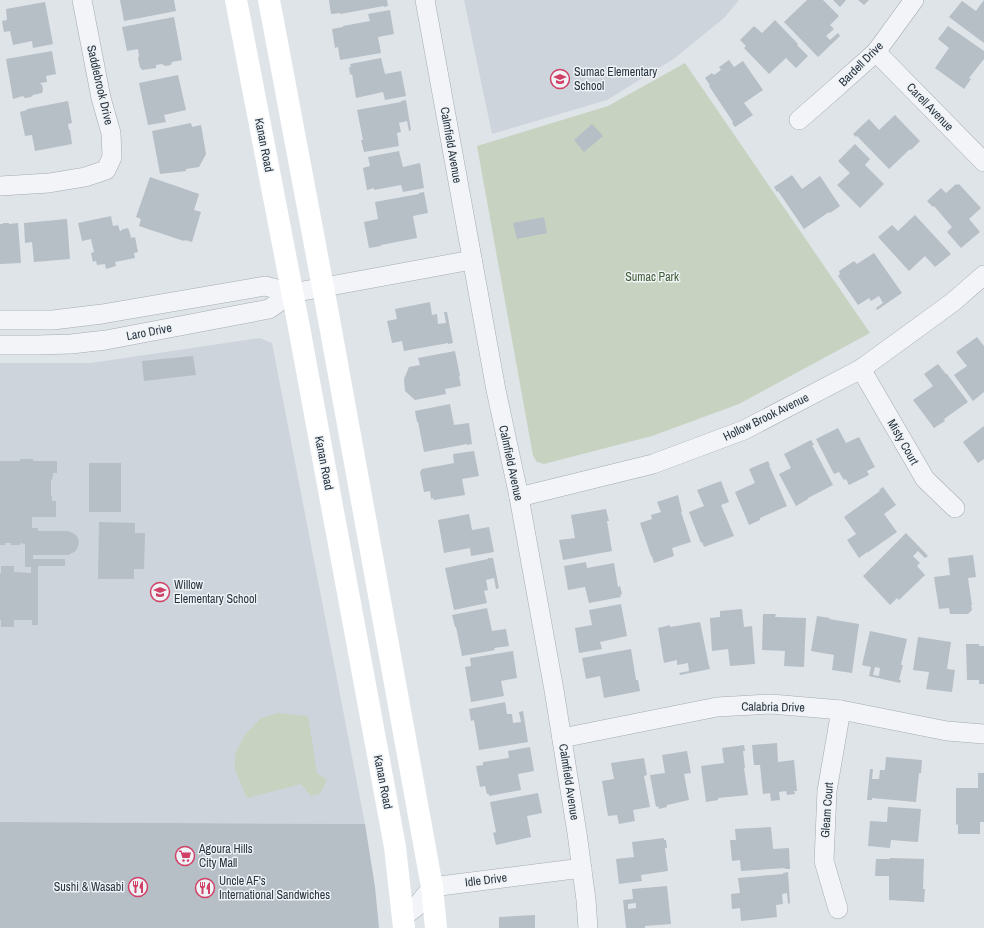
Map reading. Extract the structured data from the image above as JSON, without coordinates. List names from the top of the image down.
{
  "streets": {
    "main road": ["Kanan Road"],
    "street": [
      "Bardell Drive",
      "Saddlebrook Drive",
      "Carell Avenue",
      "Calmfield Avenue",
      "Laro Drive",
      "Hollow Brook Avenue",
      "Misty Court",
      "Calabria Drive",
      "Gleam Court",
      "Idle Drive"
    ]
  },
  "crossings": [
    ["Bardell Drive", "Carell Avenue"],
    ["Kanan Road", "Laro Drive"],
    ["Calmfield Avenue", "Laro Drive"],
    ["Calmfield Avenue", "Hollow Brook Avenue"],
    ["Calmfield Avenue", "Calabria Drive"],
    ["Calmfield Avenue", "Idle Drive"],
    ["Hollow Brook Avenue", "Misty Court"],
    ["Calabria Drive", "Gleam Court"]
  ],
  "parks": ["Sumac Park"],
  "places": {
    "school or university": ["Sumac Elementary School", "Willow Elementary School"],
    "supermarket": ["Agoura Hills City Mall"],
    "restaurant": ["Sushi & Wasabi", "Uncle AF's International Sandwiches"]
  }
}
